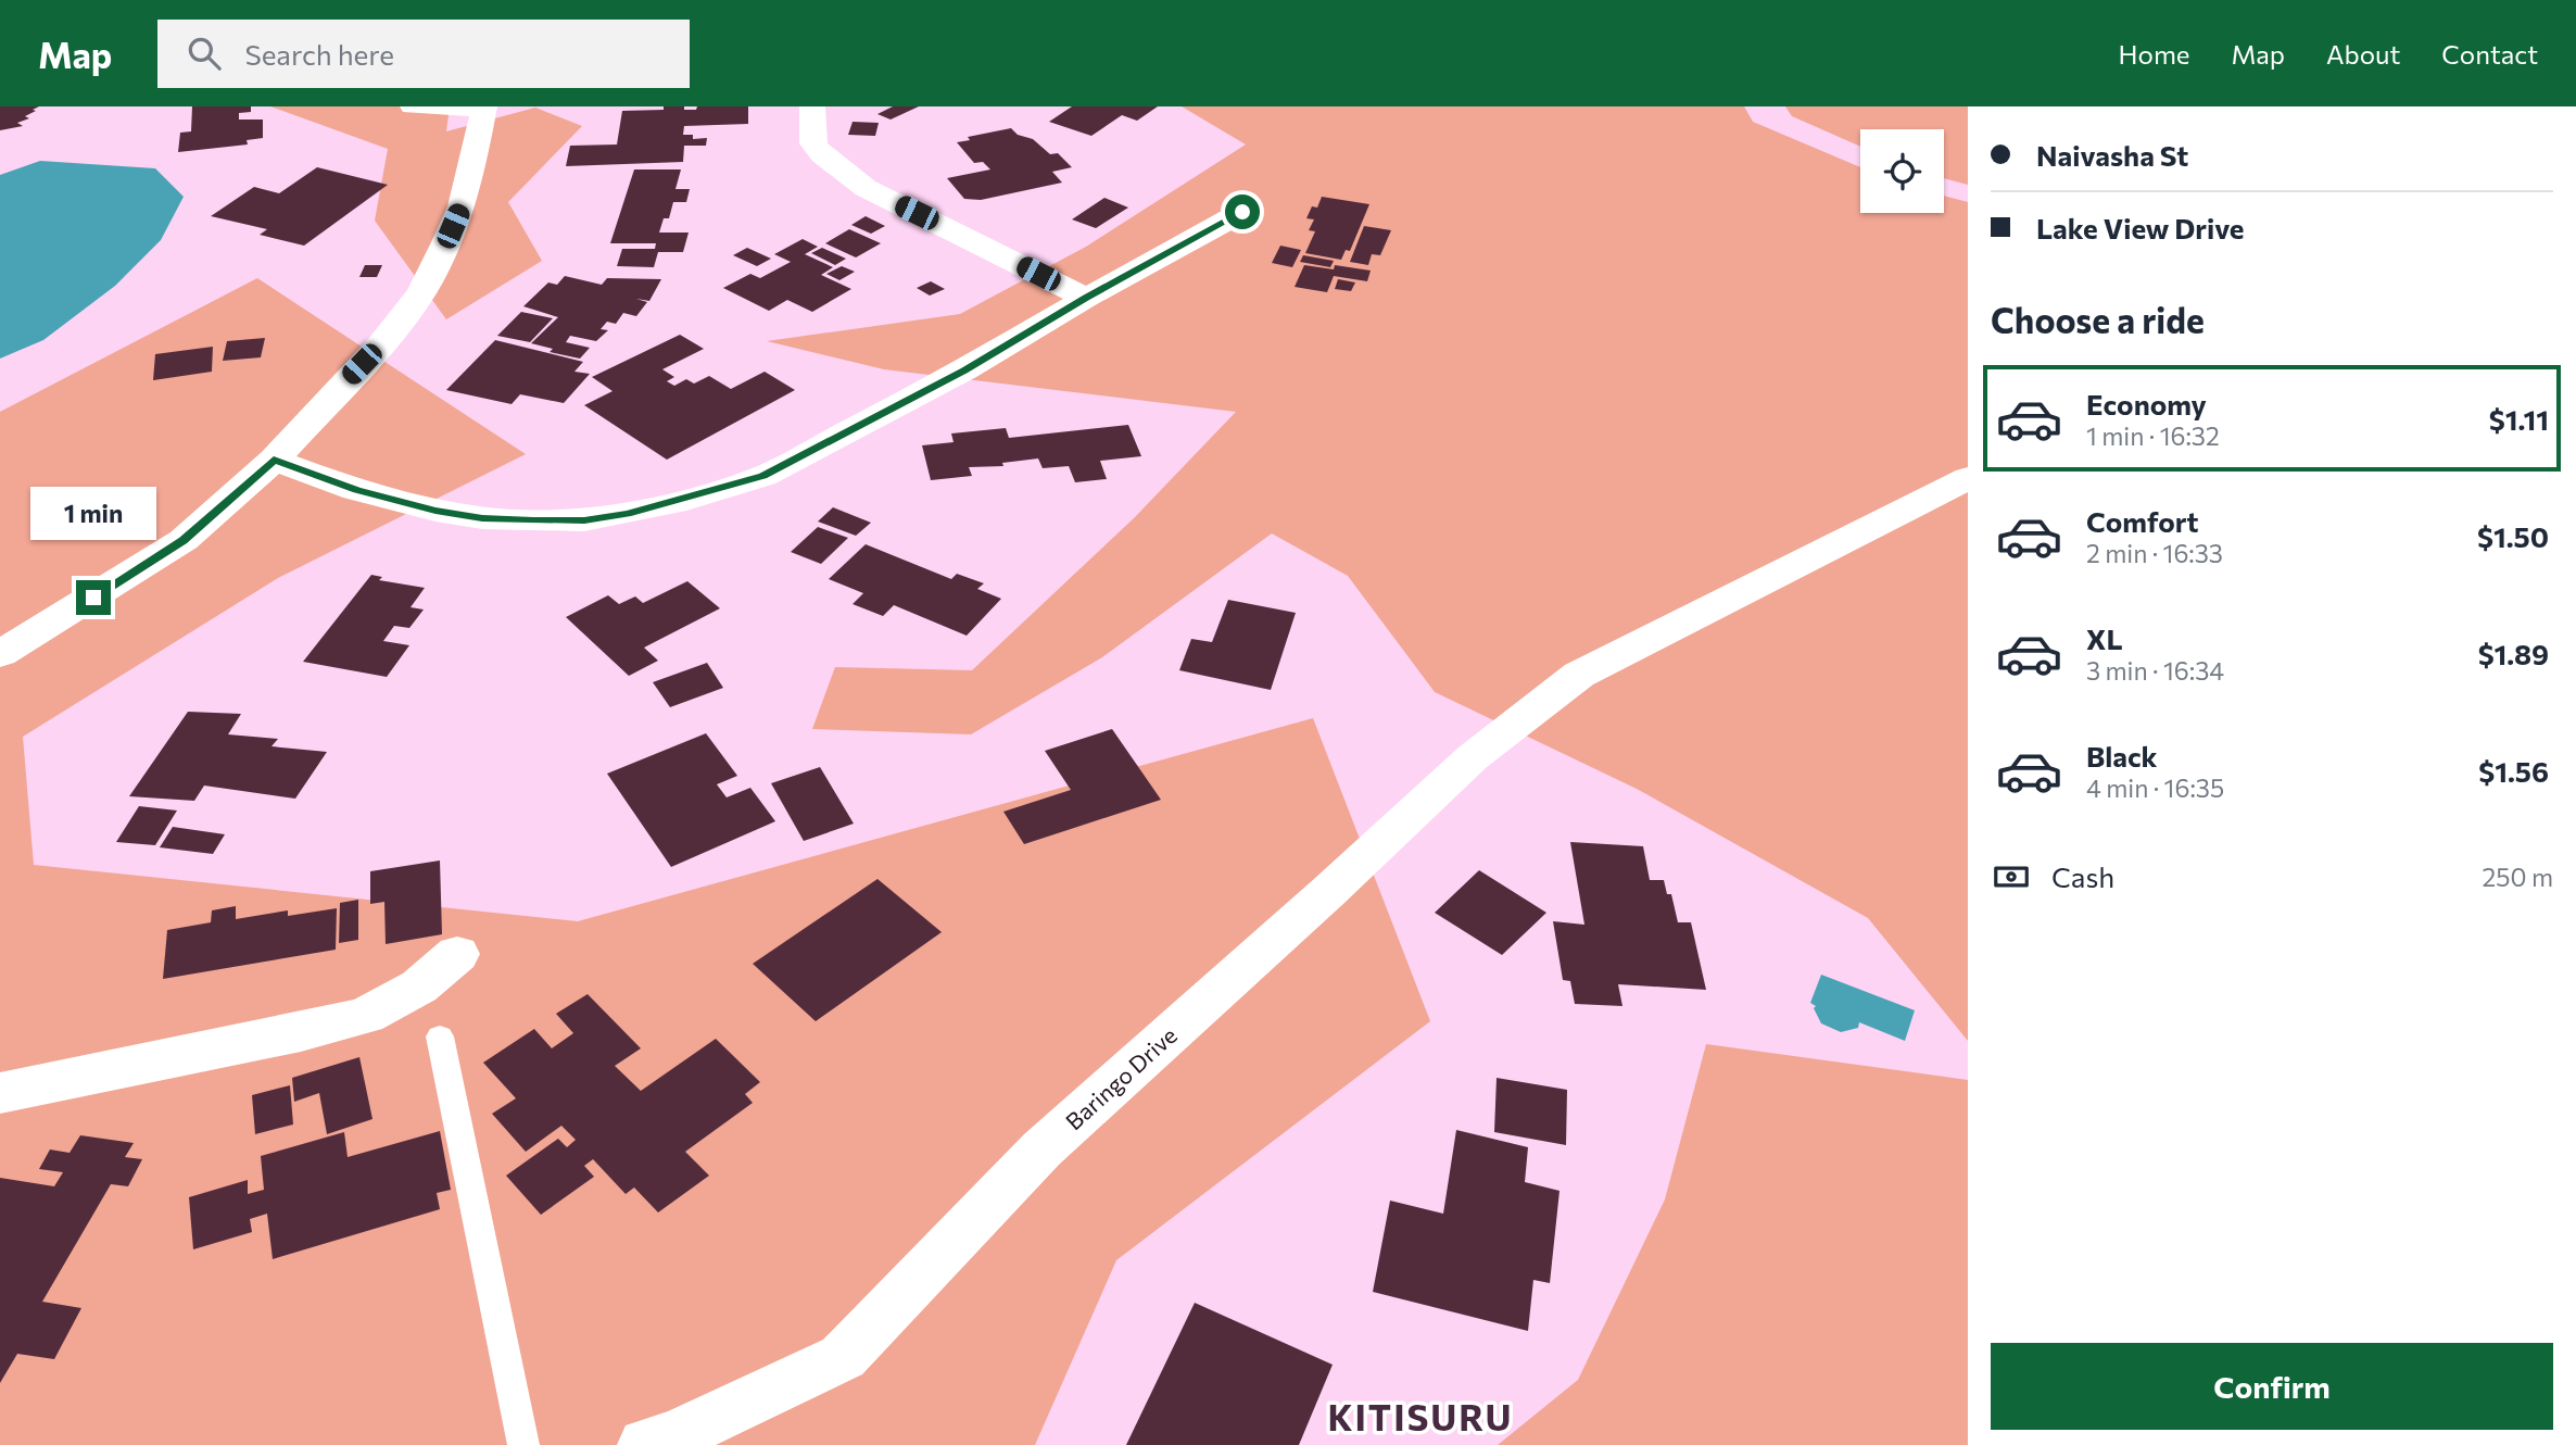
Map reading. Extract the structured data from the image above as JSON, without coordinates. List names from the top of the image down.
{
  "streets": {
    "street": ["Baringo Drive"]
  },
  "districts": ["KITISURU"],
  "page": {
    "header": "Map",
    "search": "Search here",
    "nav": [
      "Home",
      "Map",
      "About",
      "Contact"
    ],
    "banner": ["Naivasha St", "Lake View Drive"],
    "heading": "Choose a ride",
    "list": [
      {
        "name": "Economy",
        "note": "1 min · 16:32",
        "value": "$1.11"
      },
      {
        "name": "Comfort",
        "note": "2 min · 16:33",
        "value": "$1.50"
      },
      {
        "name": "XL",
        "note": "3 min · 16:34",
        "value": "$1.89"
      },
      {
        "name": "Black",
        "note": "4 min · 16:35",
        "value": "$1.56"
      }
    ],
    "bubble": "1 min",
    "pay": ["Cash", "250 m"],
    "buttons": "Confirm"
  }
}
